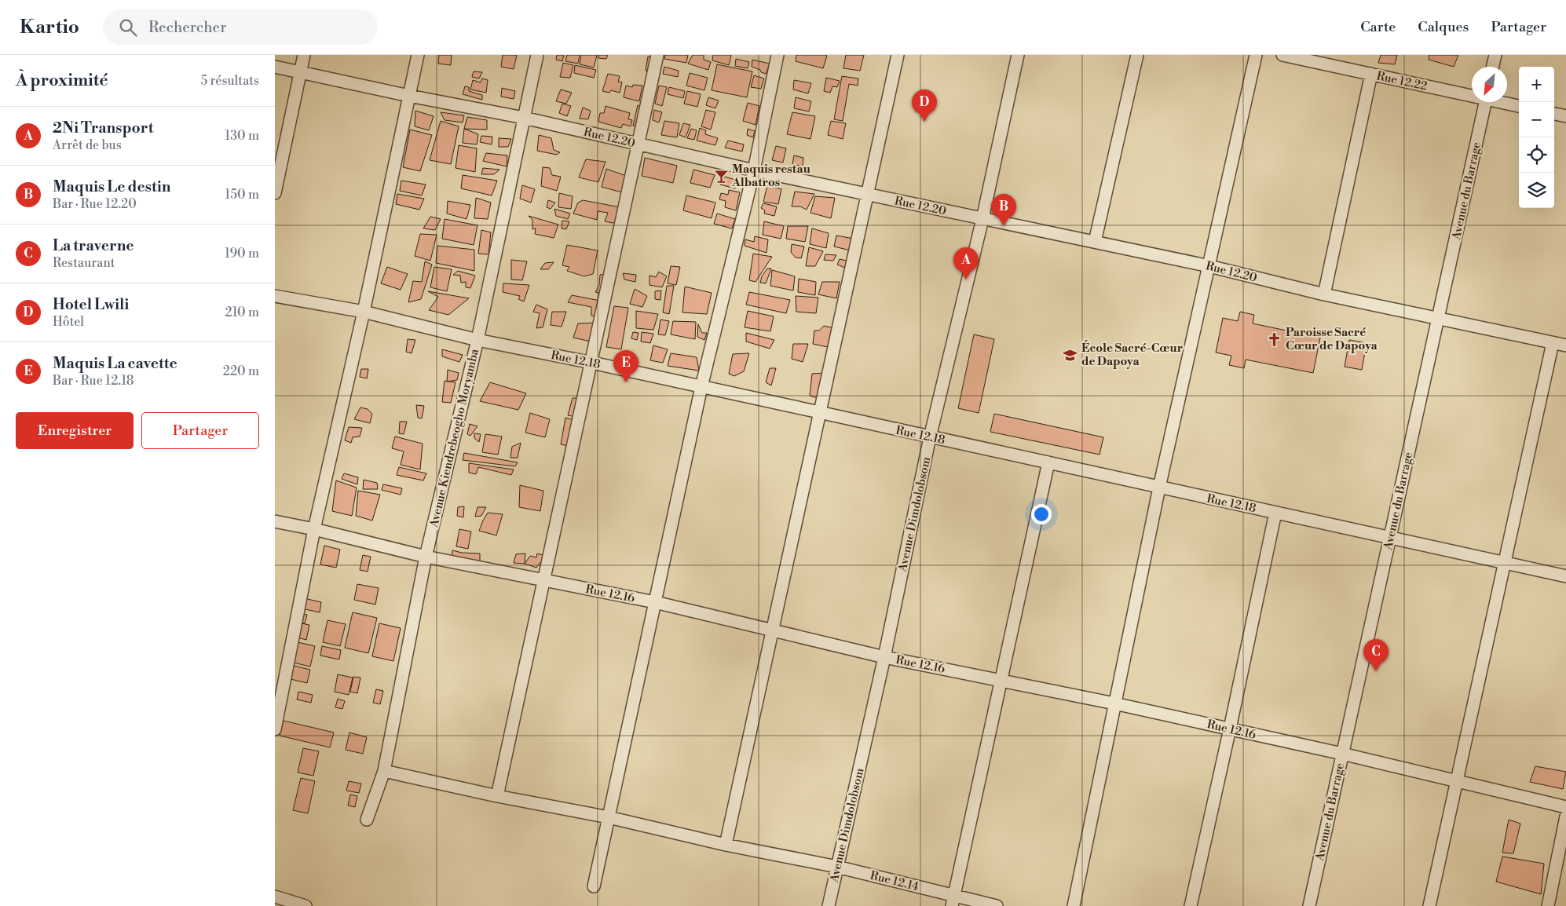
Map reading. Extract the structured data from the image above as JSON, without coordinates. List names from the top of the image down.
{
  "streets": {
    "street": [
      "Rue 12.22",
      "Rue 12.20",
      "Avenue du Barrage",
      "Rue 12.18",
      "Avenue Kiendrebeogho Moryamba",
      "Avenue Dimdolobsom",
      "Rue 12.16",
      "Rue 12.14"
    ]
  },
  "crossings": [
    ["Rue 12.20", "Avenue du Barrage"],
    ["Rue 12.20", "Avenue Kiendrebeogho Moryamba"],
    ["Rue 12.20", "Avenue Dimdolobsom"],
    ["Avenue du Barrage", "Rue 12.18"],
    ["Avenue du Barrage", "Rue 12.16"],
    ["Rue 12.18", "Avenue Kiendrebeogho Moryamba"],
    ["Rue 12.18", "Avenue Dimdolobsom"],
    ["Avenue Kiendrebeogho Moryamba", "Rue 12.16"],
    ["Avenue Kiendrebeogho Moryamba", "Rue 12.14"],
    ["Avenue Dimdolobsom", "Rue 12.16"],
    ["Avenue Dimdolobsom", "Rue 12.14"]
  ],
  "places": {
    "bar": ["Maquis restau Albatros"],
    "church": ["Paroisse Sacré Cœur de Dapoya"],
    "school or university": ["École Sacré-Cœur de Dapoya"]
  },
  "north": "bottom left",
  "page": {
    "header": "Kartio",
    "search": "Rechercher",
    "nav": ["Carte", "Calques", "Partager"],
    "heading": ["À proximité", "5 résultats"],
    "map_buttons": ["+", "−"],
    "pins": [
      "D",
      "B",
      "A",
      "E",
      "C"
    ],
    "list": [
      {
        "mark": "A",
        "name": "2Ni Transport",
        "note": "Arrêt de bus",
        "value": "130 m"
      },
      {
        "mark": "B",
        "name": "Maquis Le destin",
        "note": "Bar · Rue 12.20",
        "value": "150 m"
      },
      {
        "mark": "C",
        "name": "La traverne",
        "note": "Restaurant",
        "value": "190 m"
      },
      {
        "mark": "D",
        "name": "Hotel Lwili",
        "note": "Hôtel",
        "value": "210 m"
      },
      {
        "mark": "E",
        "name": "Maquis La cavette",
        "note": "Bar · Rue 12.18",
        "value": "220 m"
      }
    ],
    "buttons": ["Enregistrer", "Partager"]
  }
}
